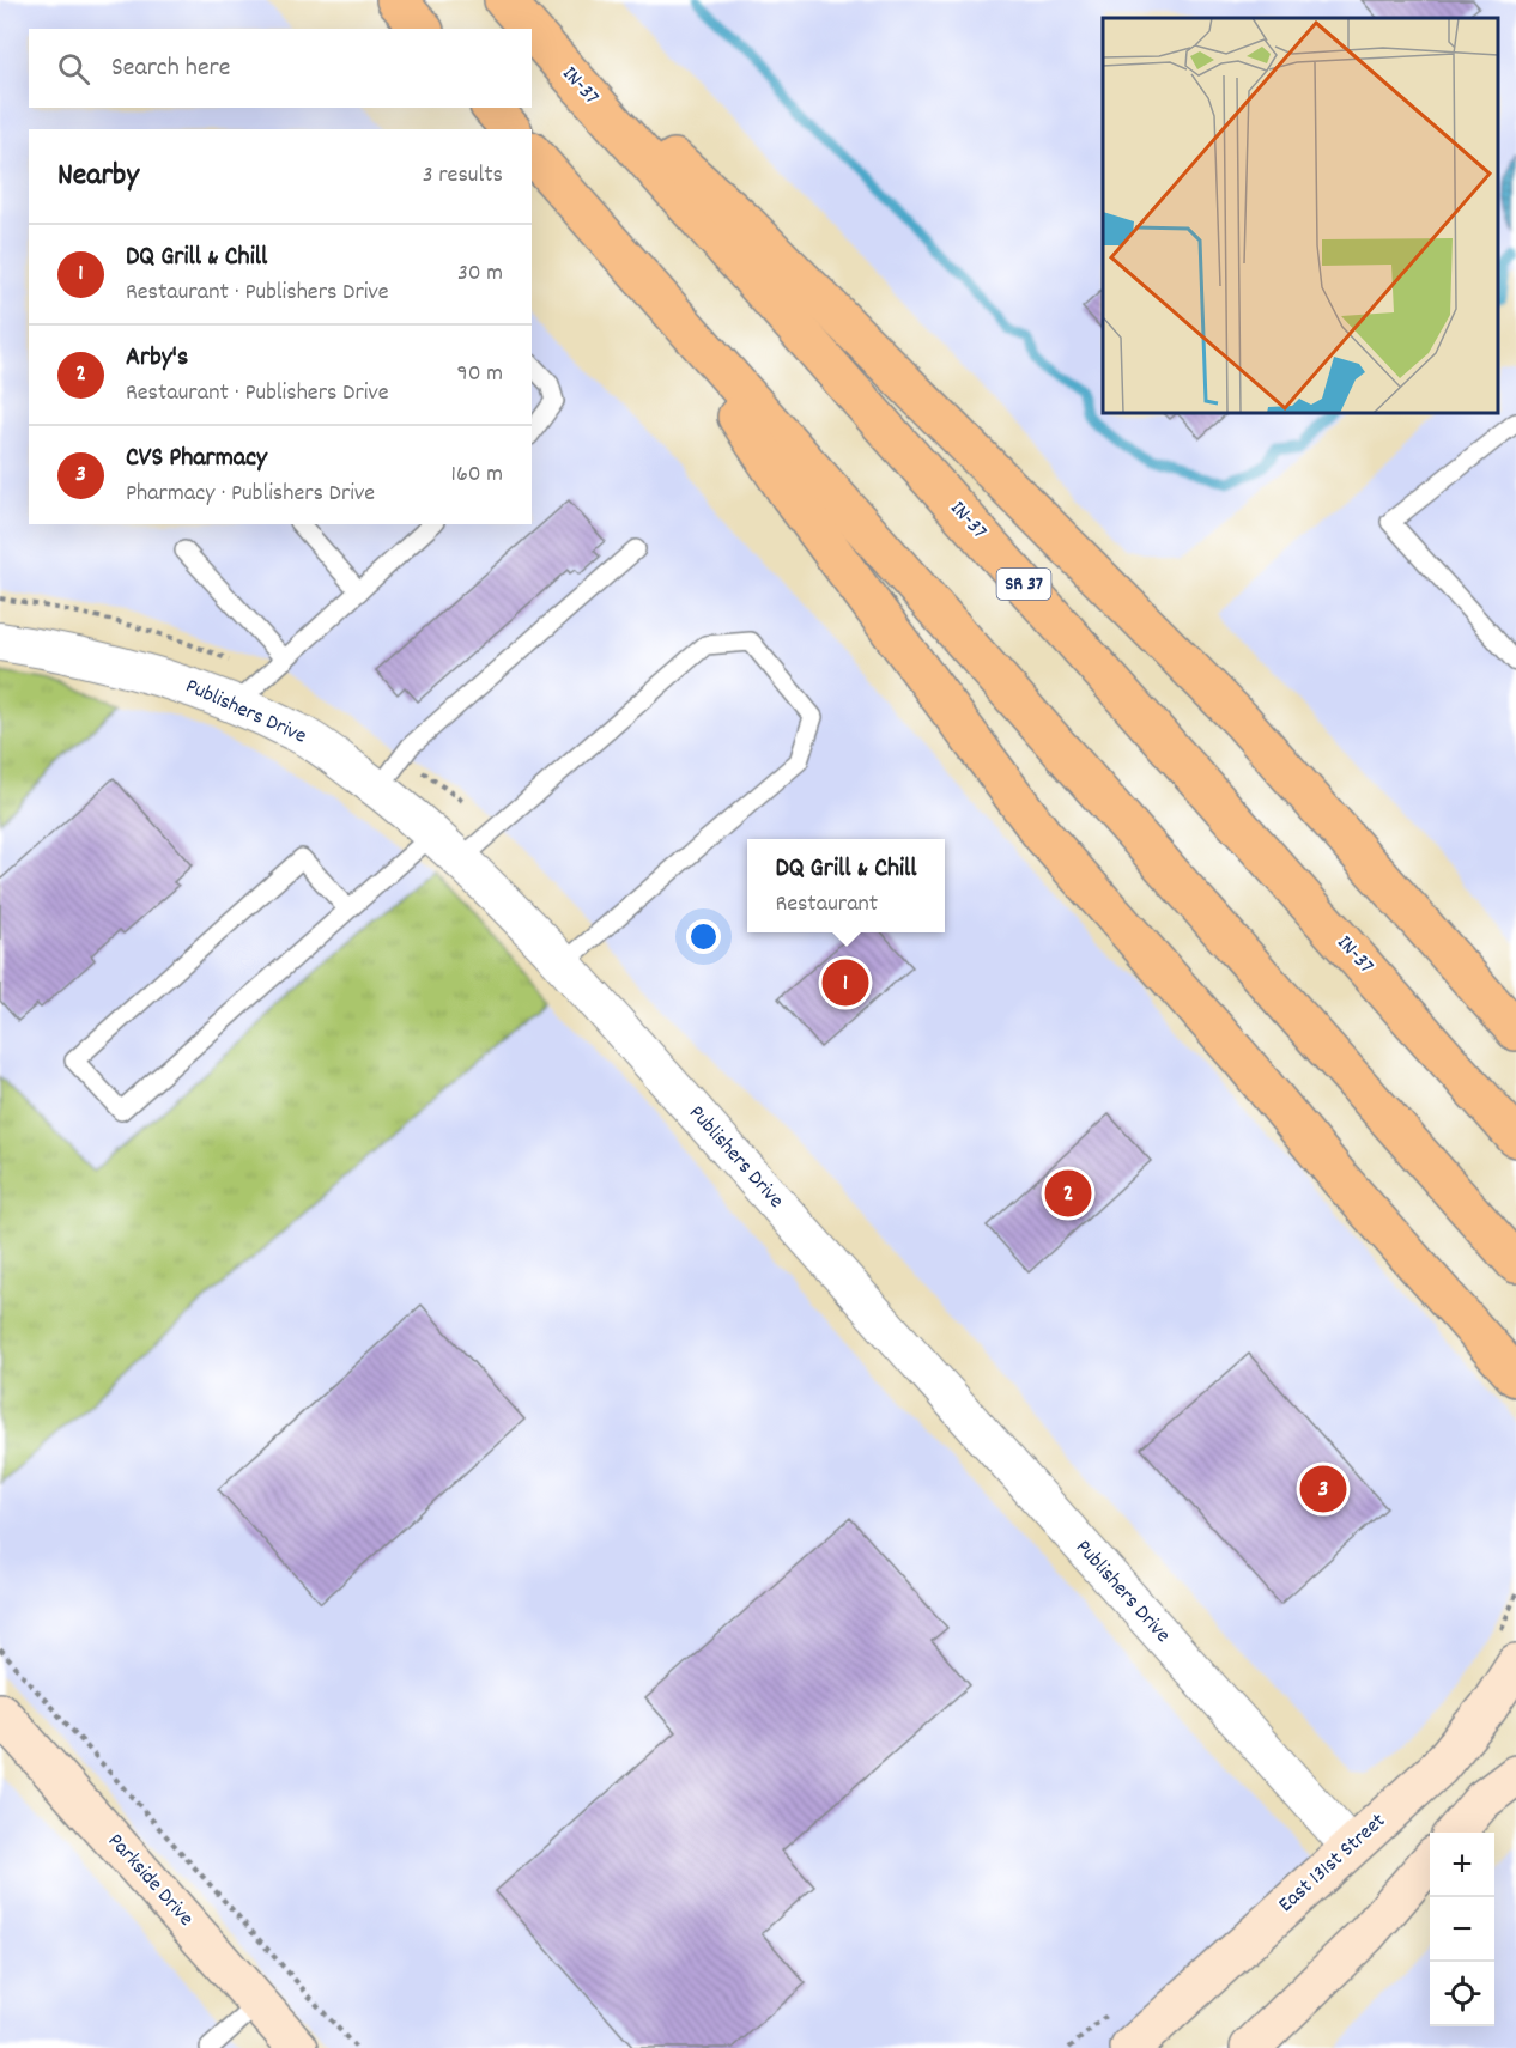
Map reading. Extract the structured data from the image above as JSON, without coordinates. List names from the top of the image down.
{
  "streets": {
    "highway": ["IN-37", "SR 37"],
    "street": ["Publishers Drive", "East 131st Street", "Parkside Drive"]
  },
  "crossings": [
    ["Publishers Drive", "East 131st Street"]
  ],
  "page": {
    "search": "Search here",
    "heading": ["Nearby", "3 results"],
    "list": [
      {
        "mark": "1",
        "name": "DQ Grill & Chill",
        "note": "Restaurant · Publishers Drive",
        "value": "30 m"
      },
      {
        "mark": "2",
        "name": "Arby's",
        "note": "Restaurant · Publishers Drive",
        "value": "90 m"
      },
      {
        "mark": "3",
        "name": "CVS Pharmacy",
        "note": "Pharmacy · Publishers Drive",
        "value": "160 m"
      }
    ],
    "popup": ["DQ Grill & Chill", "Restaurant"],
    "pins": ["1", "2", "3"],
    "map_buttons": ["+", "−"]
  }
}
